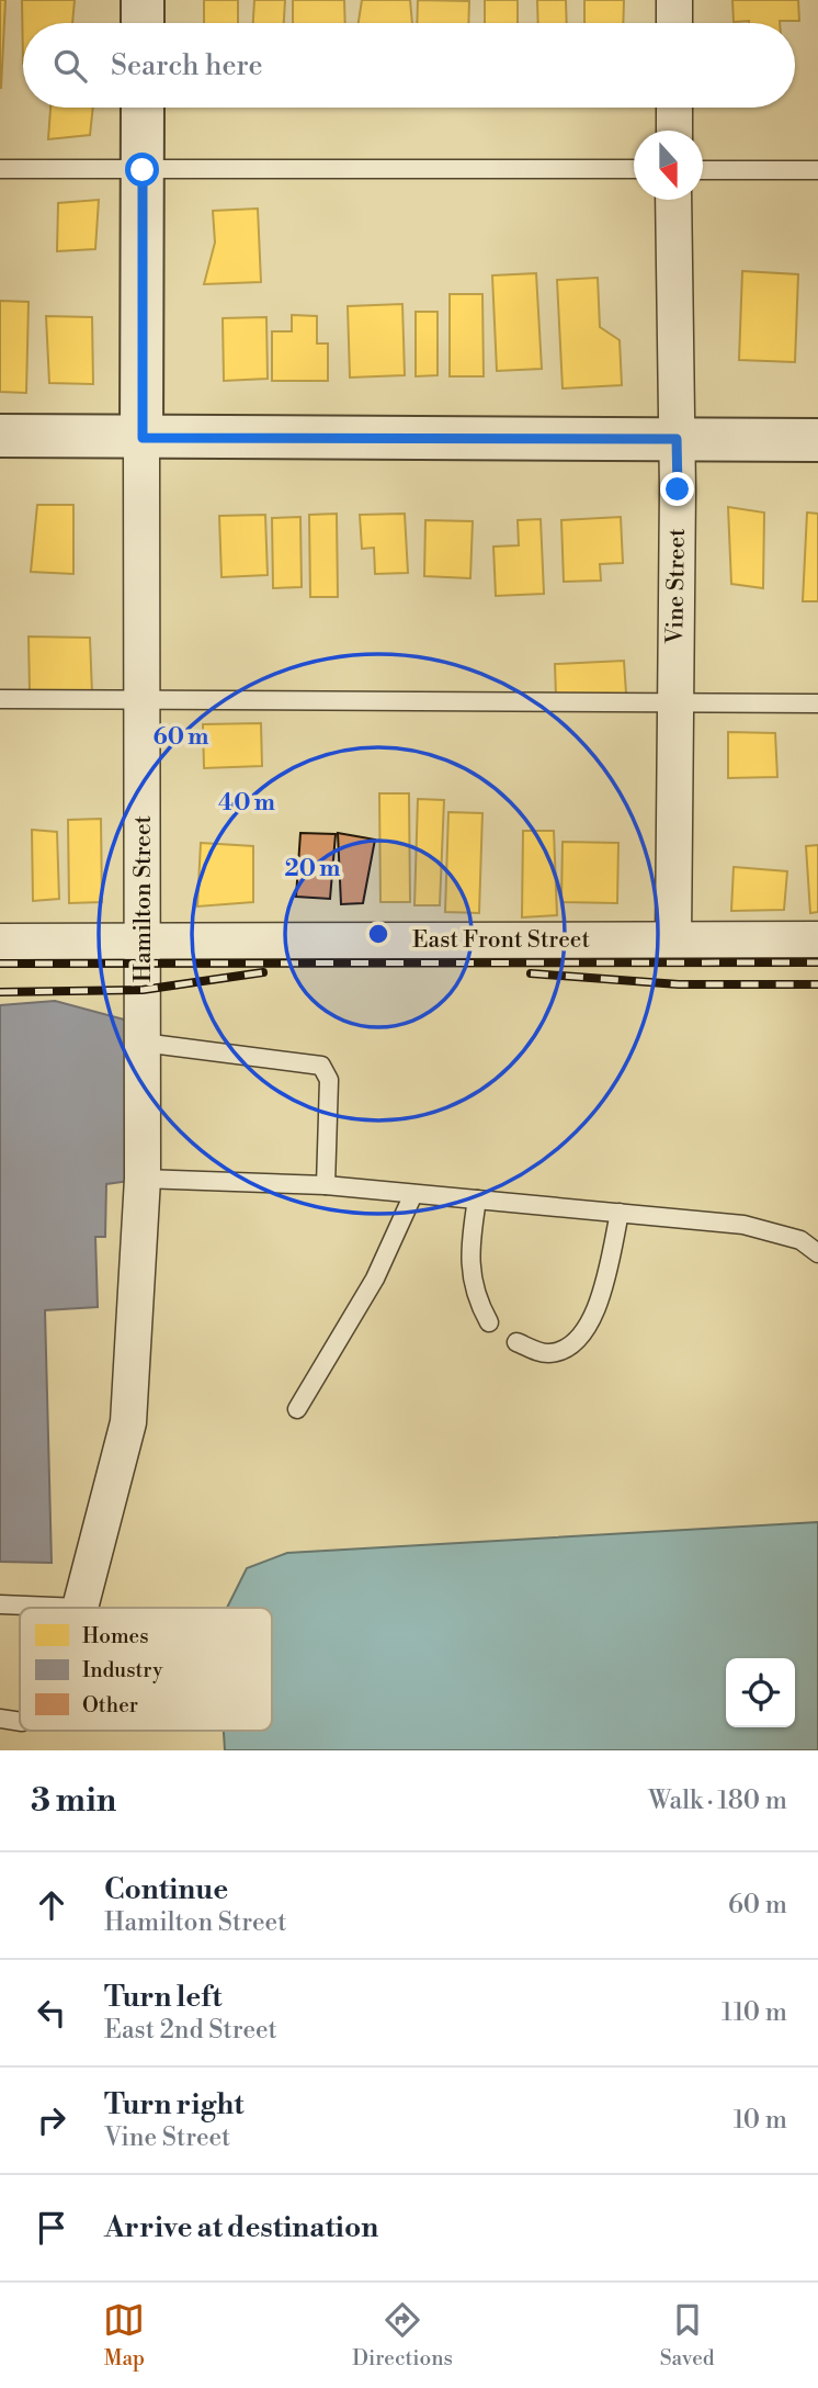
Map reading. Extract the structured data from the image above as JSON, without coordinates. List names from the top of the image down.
{
  "streets": {
    "street": ["Vine Street", "Hamilton Street", "East Front Street"]
  },
  "crossings": [
    ["Vine Street", "East Front Street"],
    ["Hamilton Street", "East Front Street"]
  ],
  "legend": ["Homes", "Industry", "Other"],
  "north": "bottom",
  "page": {
    "search": "Search here",
    "heading": ["3 min", "Walk · 180 m"],
    "list": [
      ["Continue", "Hamilton Street", "60 m"],
      ["Turn left", "East 2nd Street", "110 m"],
      ["Turn right", "Vine Street", "10 m"],
      "Arrive at destination"
    ],
    "nav": ["Map", "Directions", "Saved"]
  },
  "rings": ["60 m", "40 m", "20 m"]
}
